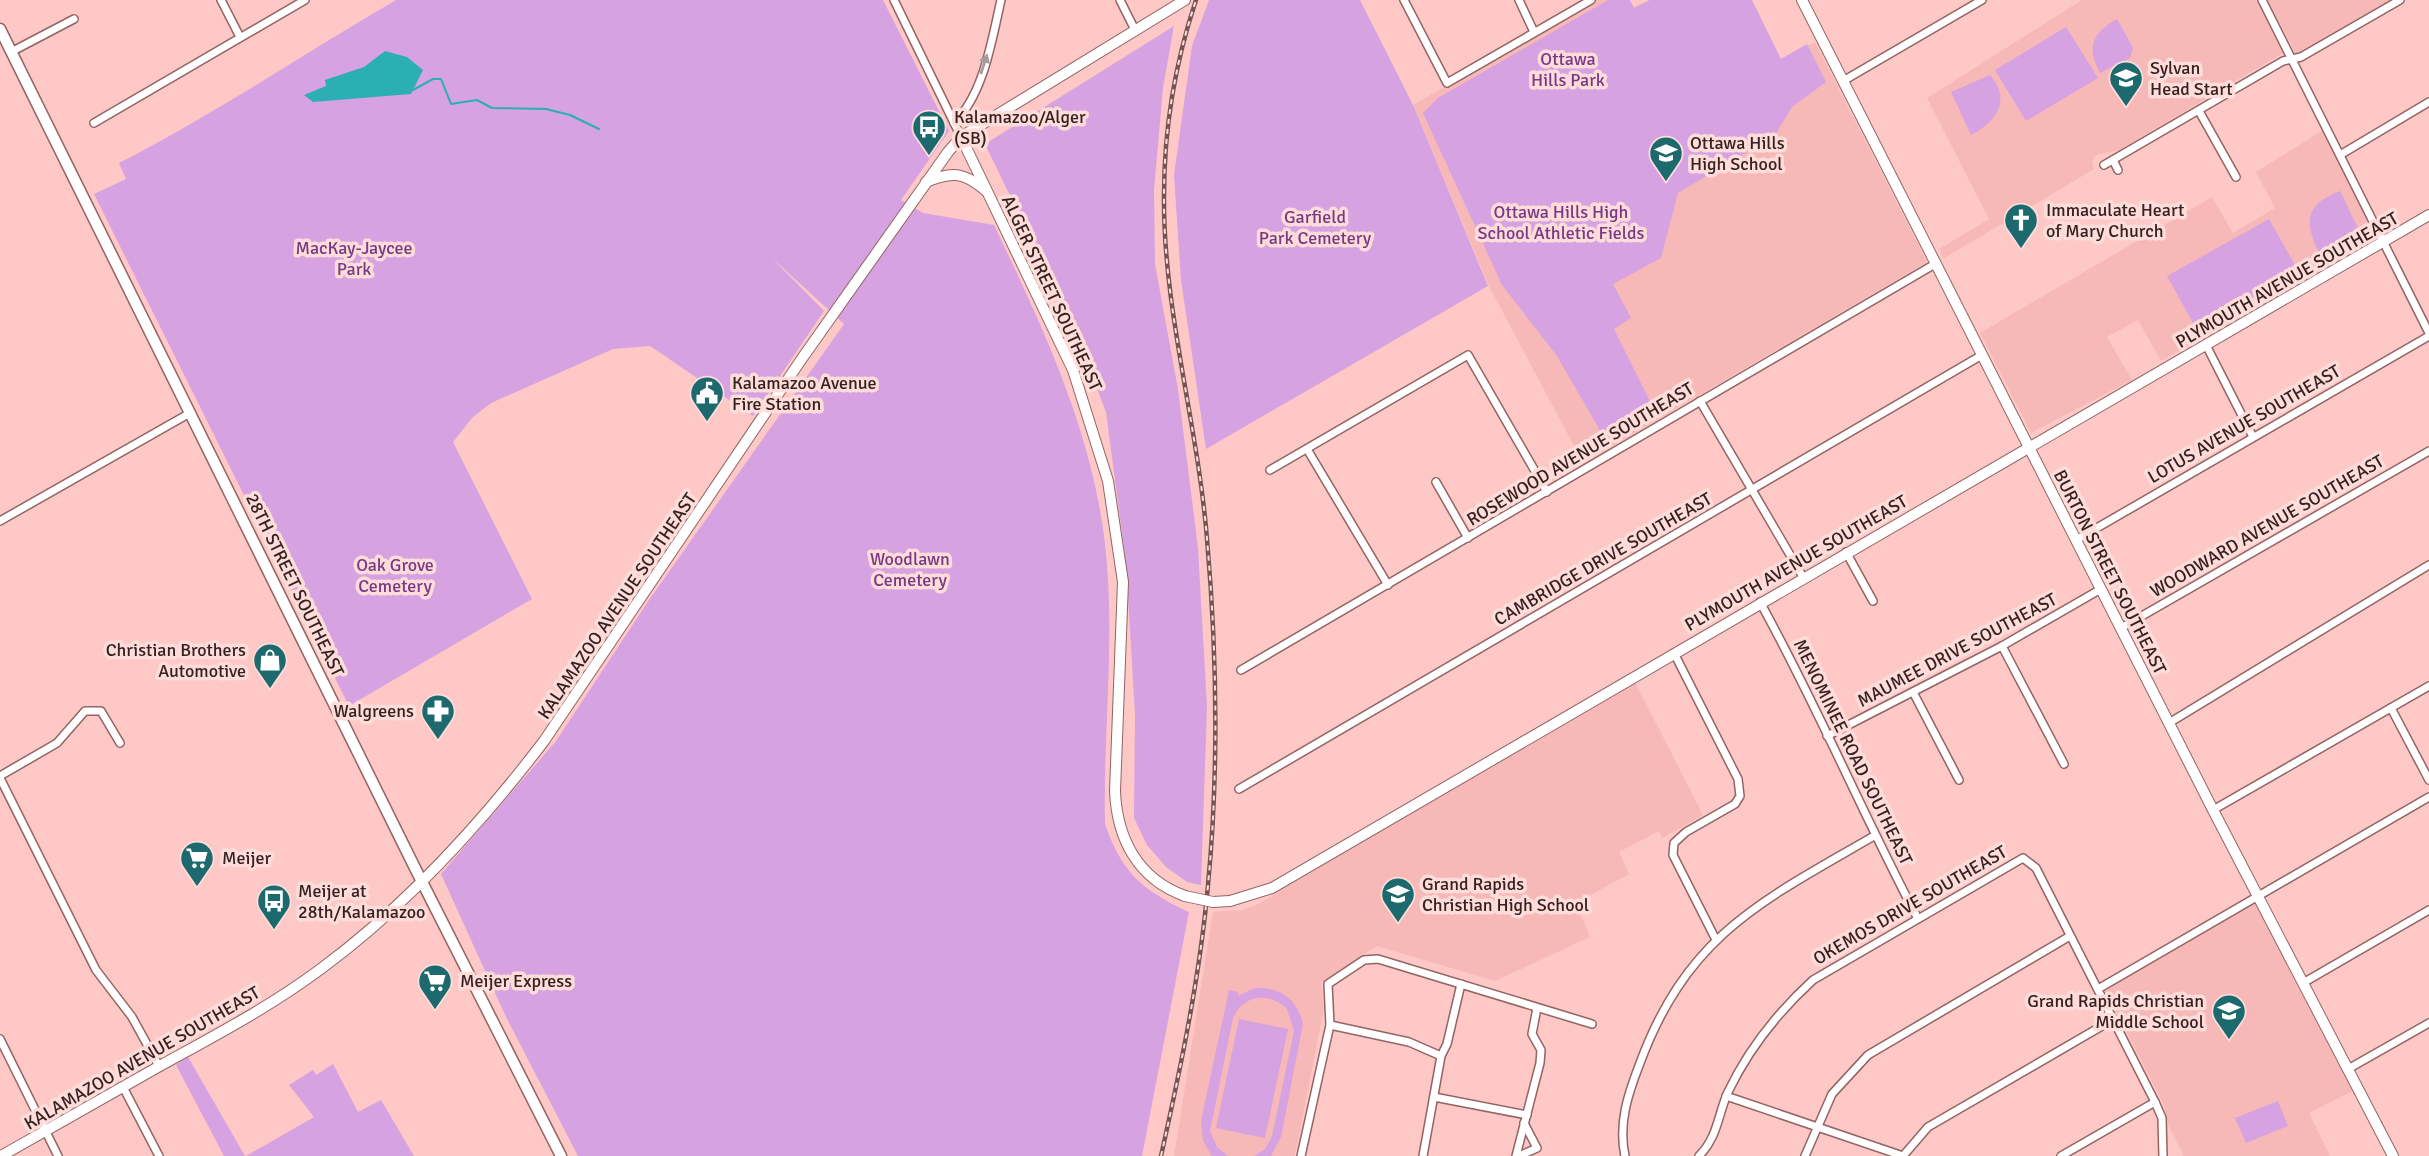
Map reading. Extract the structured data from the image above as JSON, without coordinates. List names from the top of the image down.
{
  "streets": {
    "main road": [
      "PLYMOUTH AVENUE SOUTHEAST",
      "ALGER STREET SOUTHEAST",
      "BURTON STREET SOUTHEAST",
      "28TH STREET SOUTHEAST",
      "KALAMAZOO AVENUE SOUTHEAST"
    ],
    "street": [
      "LOTUS AVENUE SOUTHEAST",
      "ROSEWOOD AVENUE SOUTHEAST",
      "WOODWARD AVENUE SOUTHEAST",
      "CAMBRIDGE DRIVE SOUTHEAST",
      "MAUMEE DRIVE SOUTHEAST",
      "MENOMINEE ROAD SOUTHEAST",
      "OKEMOS DRIVE SOUTHEAST"
    ]
  },
  "crossings": [
    ["PLYMOUTH AVENUE SOUTHEAST", "ALGER STREET SOUTHEAST"],
    ["PLYMOUTH AVENUE SOUTHEAST", "BURTON STREET SOUTHEAST"],
    ["PLYMOUTH AVENUE SOUTHEAST", "MENOMINEE ROAD SOUTHEAST"],
    ["ALGER STREET SOUTHEAST", "KALAMAZOO AVENUE SOUTHEAST"],
    ["LOTUS AVENUE SOUTHEAST", "BURTON STREET SOUTHEAST"],
    ["ROSEWOOD AVENUE SOUTHEAST", "BURTON STREET SOUTHEAST"],
    ["WOODWARD AVENUE SOUTHEAST", "BURTON STREET SOUTHEAST"],
    ["CAMBRIDGE DRIVE SOUTHEAST", "BURTON STREET SOUTHEAST"],
    ["BURTON STREET SOUTHEAST", "MAUMEE DRIVE SOUTHEAST"],
    ["28TH STREET SOUTHEAST", "KALAMAZOO AVENUE SOUTHEAST"],
    ["MAUMEE DRIVE SOUTHEAST", "MENOMINEE ROAD SOUTHEAST"],
    ["MENOMINEE ROAD SOUTHEAST", "OKEMOS DRIVE SOUTHEAST"]
  ],
  "parks": [
    "Ottawa Hills Park",
    "Ottawa Hills High School Athletic Fields",
    "Garfield Park Cemetery",
    "MacKay-Jaycee Park",
    "Woodlawn Cemetery",
    "Oak Grove Cemetery"
  ],
  "places": {
    "school or university": [
      "Sylvan Head Start",
      "Ottawa Hills High School",
      "Grand Rapids Christian High School",
      "Grand Rapids Christian Middle School"
    ],
    "bus stop": ["Kalamazoo/Alger (SB)", "Meijer at 28th/Kalamazoo"],
    "church": ["Immaculate Heart of Mary Church"],
    "public building": ["Kalamazoo Avenue Fire Station"],
    "shop": ["Christian Brothers Automotive"],
    "pharmacy": ["Walgreens"],
    "supermarket": ["Meijer", "Meijer Express"]
  }
}
